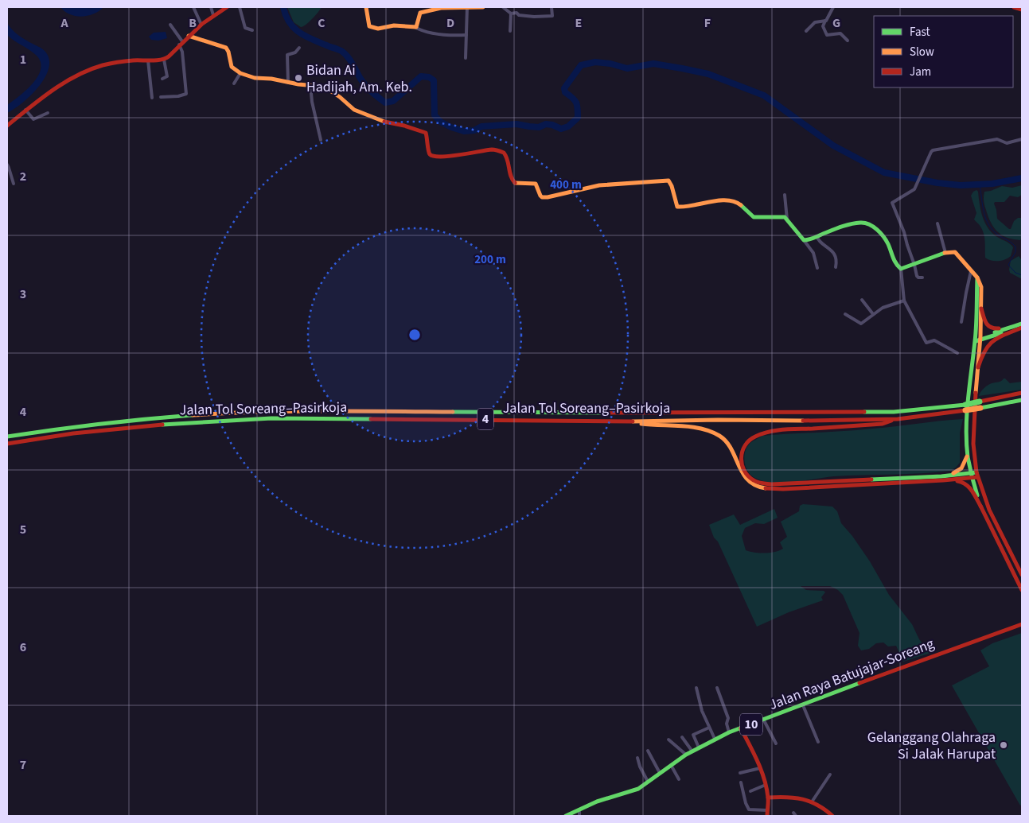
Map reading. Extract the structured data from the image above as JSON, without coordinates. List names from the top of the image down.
{
  "streets": {
    "main road": [
      "Jalan Tol Soreang–Pasirkoja",
      "4",
      "Jalan Raya Batujajar-Soreang",
      "10"
    ]
  },
  "places": ["Bidan Ai Hadijah, Am. Keb.", "Gelanggang Olahraga Si Jalak Harupat"],
  "legend": ["Fast", "Slow", "Jam"],
  "grid": {
    "columns": [
      "A",
      "B",
      "C",
      "D",
      "E",
      "F",
      "G"
    ],
    "rows": [
      "1",
      "2",
      "3",
      "4",
      "5",
      "6",
      "7"
    ]
  },
  "rings": ["400 m", "200 m"]
}
